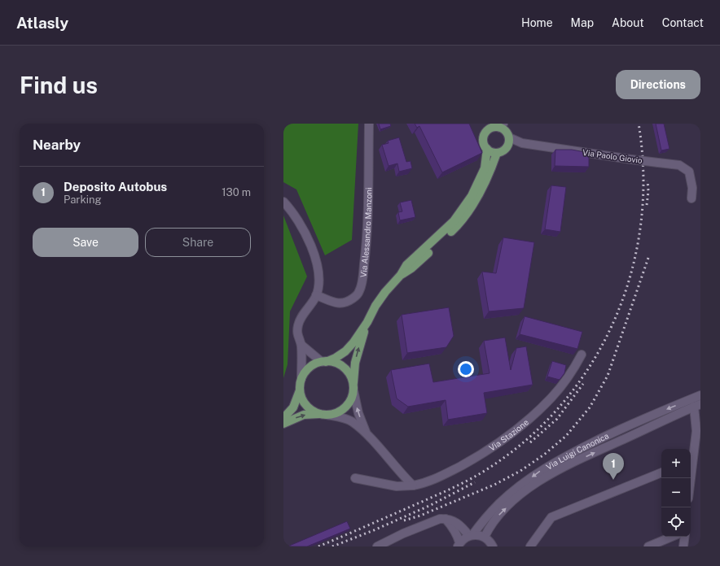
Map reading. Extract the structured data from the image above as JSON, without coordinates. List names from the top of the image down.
{
  "streets": {
    "street": [
      "Via Paolo Giovio",
      "Via Alessandro Manzoni",
      "Via Stazione",
      "Via Luigi Canonica"
    ]
  },
  "page": {
    "header": "Atlasly",
    "nav": [
      "Home",
      "Map",
      "About",
      "Contact"
    ],
    "buttons": [
      "Directions",
      ["Save", "Share"]
    ],
    "title": "Find us",
    "heading": "Nearby",
    "list": [
      {
        "mark": "1",
        "name": "Deposito Autobus",
        "note": "Parking",
        "value": "130 m"
      }
    ],
    "map_buttons": ["+", "−"],
    "pins": "1"
  }
}
